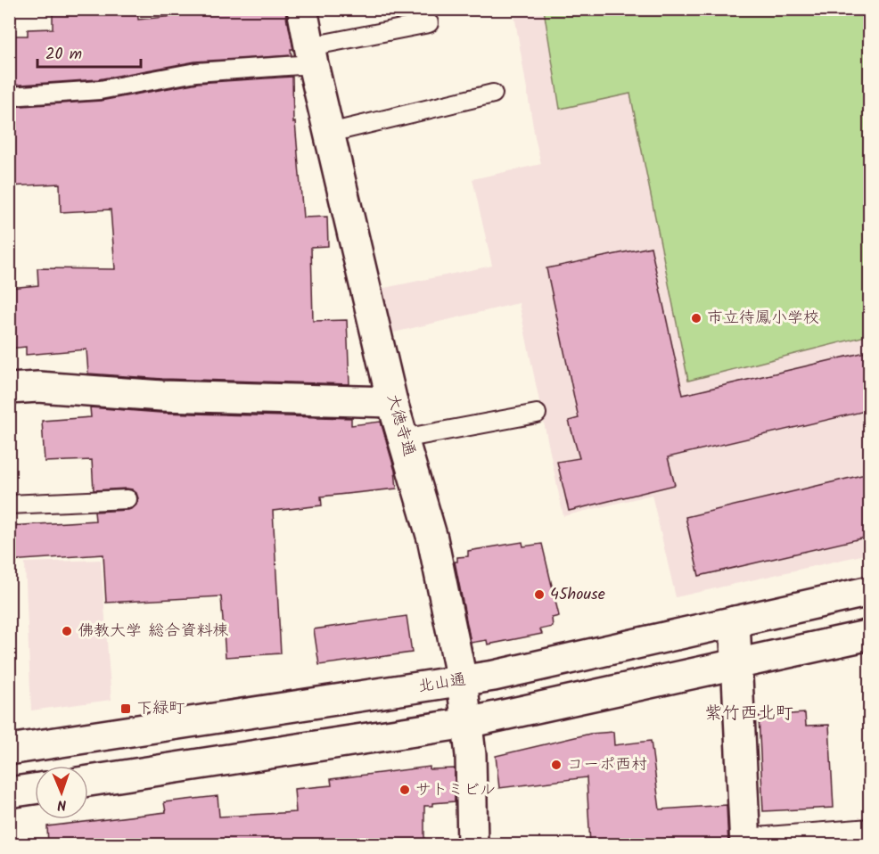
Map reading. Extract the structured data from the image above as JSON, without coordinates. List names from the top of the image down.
{
  "streets": {
    "street": ["大徳寺通", "北山通"]
  },
  "crossings": [
    ["大徳寺通", "北山通"]
  ],
  "districts": ["紫竹西北町"],
  "places": {
    "other": [
      "市立待鳳小学校",
      "45house",
      "佛教大学 総合資料棟",
      "コーポ西村",
      "サトミビル"
    ],
    "transit": ["下緑町"]
  },
  "scale_bar": "20 m",
  "north": "bottom"
}
